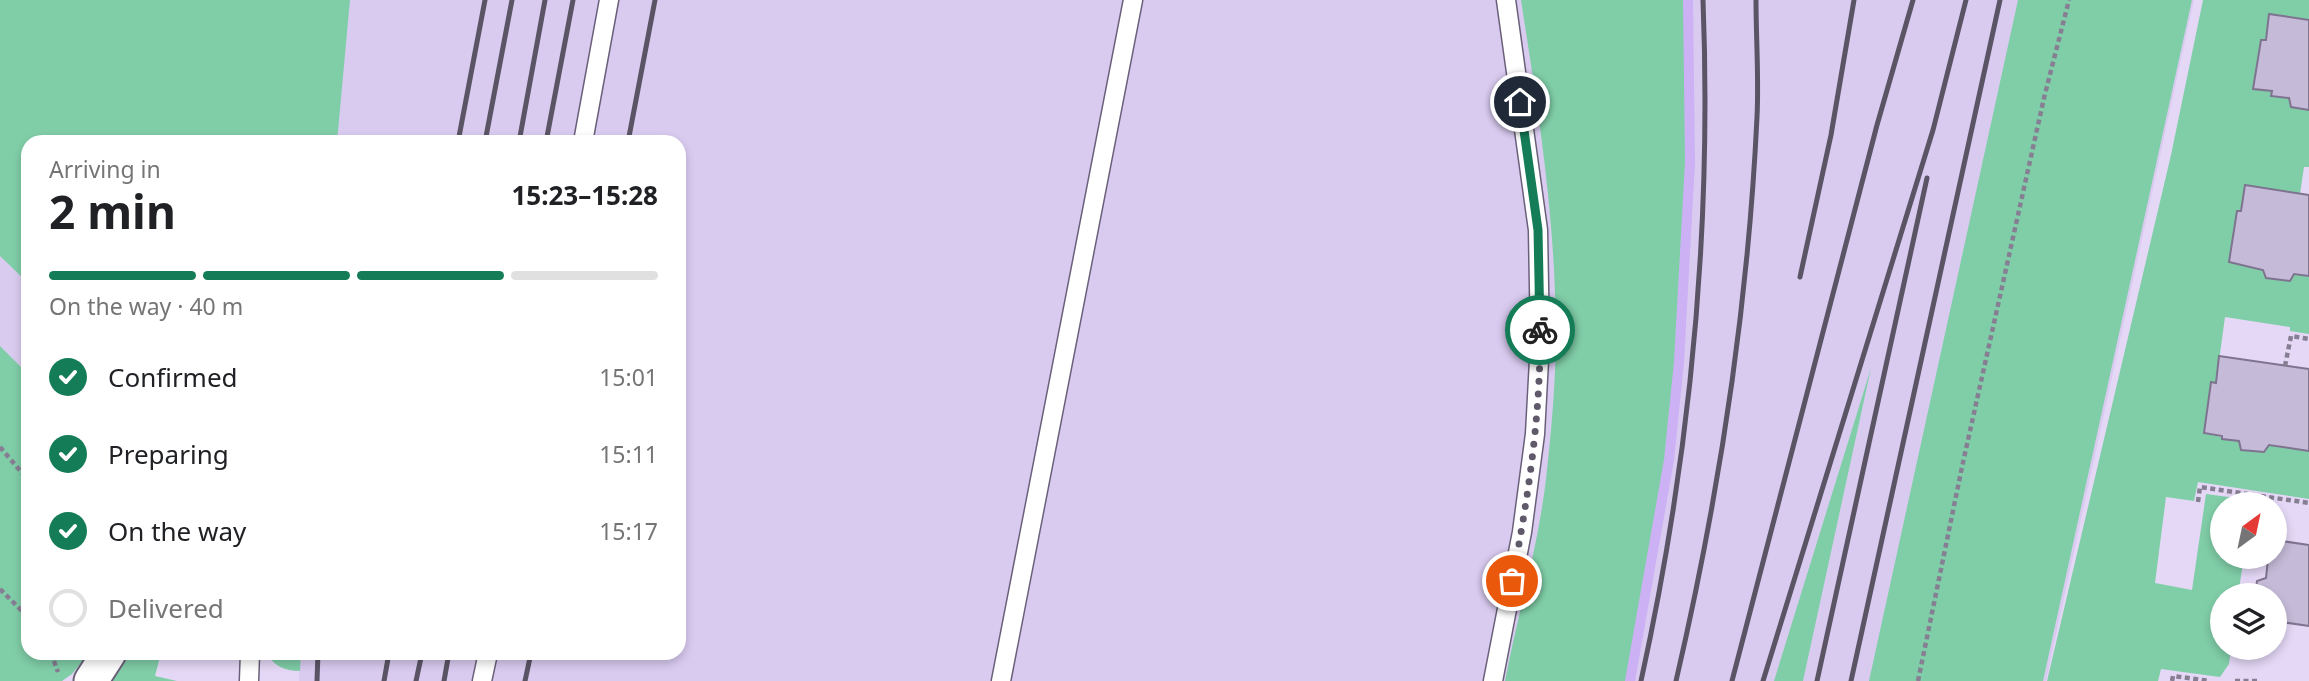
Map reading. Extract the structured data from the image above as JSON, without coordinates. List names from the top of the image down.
{
  "north": "top right",
  "page": {
    "heading": ["2 min", "Arriving in", "15:23–15:28"],
    "bar": "On the way · 40 m",
    "list": [
      ["Confirmed", "15:01"],
      ["Preparing", "15:11"],
      ["On the way", "15:17"],
      "Delivered"
    ]
  }
}
